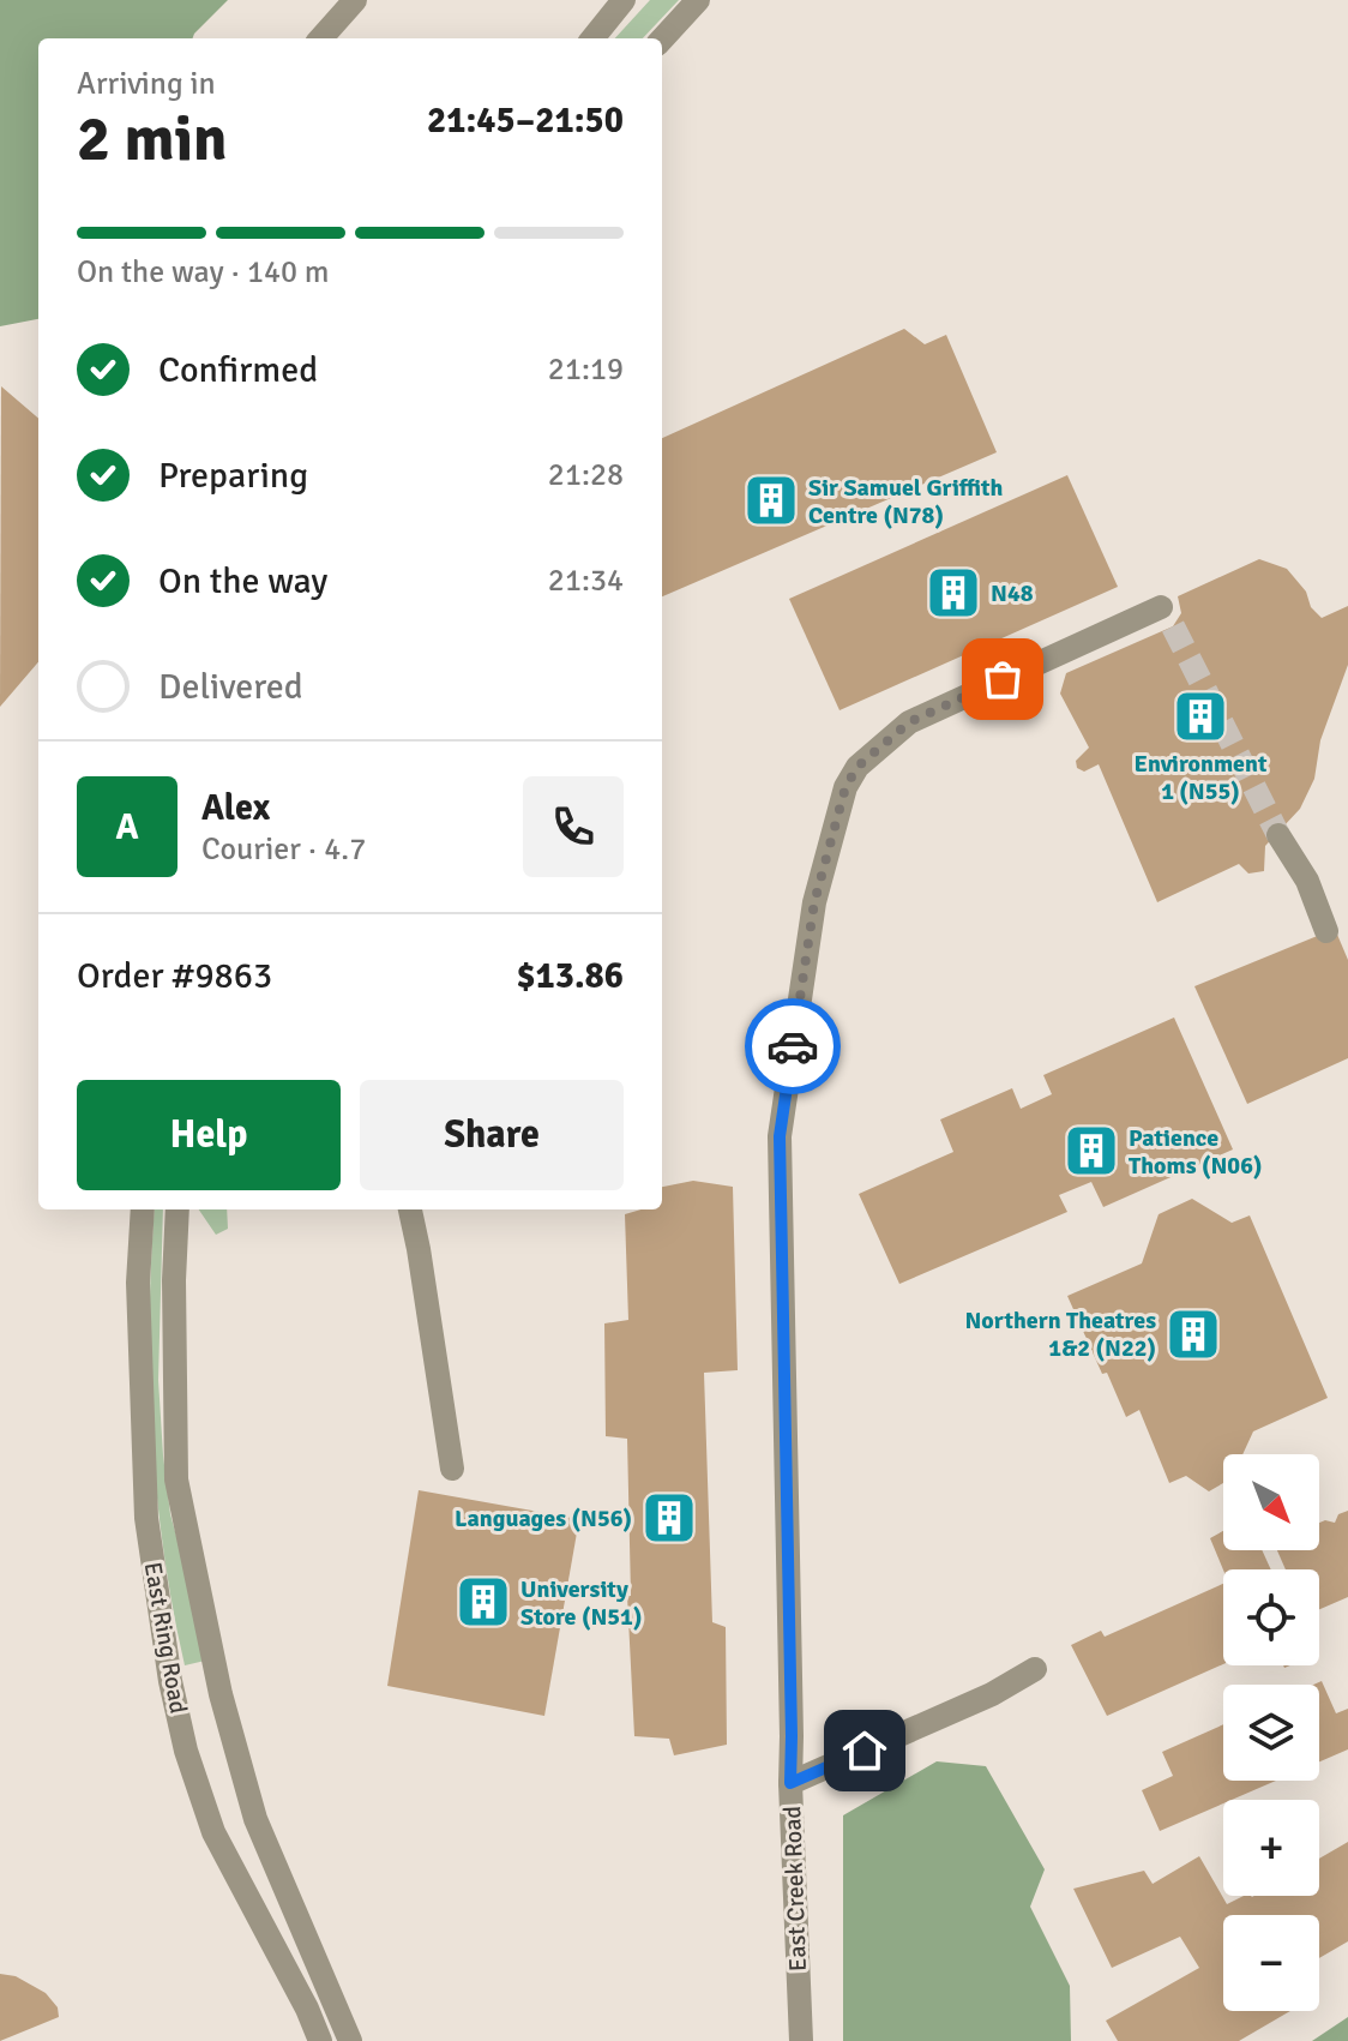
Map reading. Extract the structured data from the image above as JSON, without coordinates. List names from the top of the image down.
{
  "streets": {
    "street": ["East Ring Road", "East Creek Road"]
  },
  "places": {
    "building": [
      "Sir Samuel Griffith Centre (N78)",
      "N48",
      "Environment 1 (N55)",
      "Patience Thoms (N06)",
      "Northern Theatres 1&2 (N22)",
      "Languages (N56)",
      "University Store (N51)"
    ]
  },
  "north": "bottom right",
  "page": {
    "heading": ["2 min", "Arriving in", "21:45–21:50"],
    "panel": [
      "Alex",
      "Courier · 4.7",
      "Order #9863",
      "$13.86"
    ],
    "bar": "On the way · 140 m",
    "list": [
      ["Confirmed", "21:19"],
      ["Preparing", "21:28"],
      ["On the way", "21:34"],
      "Delivered"
    ],
    "round": "A",
    "buttons": ["Help", "Share"],
    "map_buttons": ["+", "−"]
  }
}
